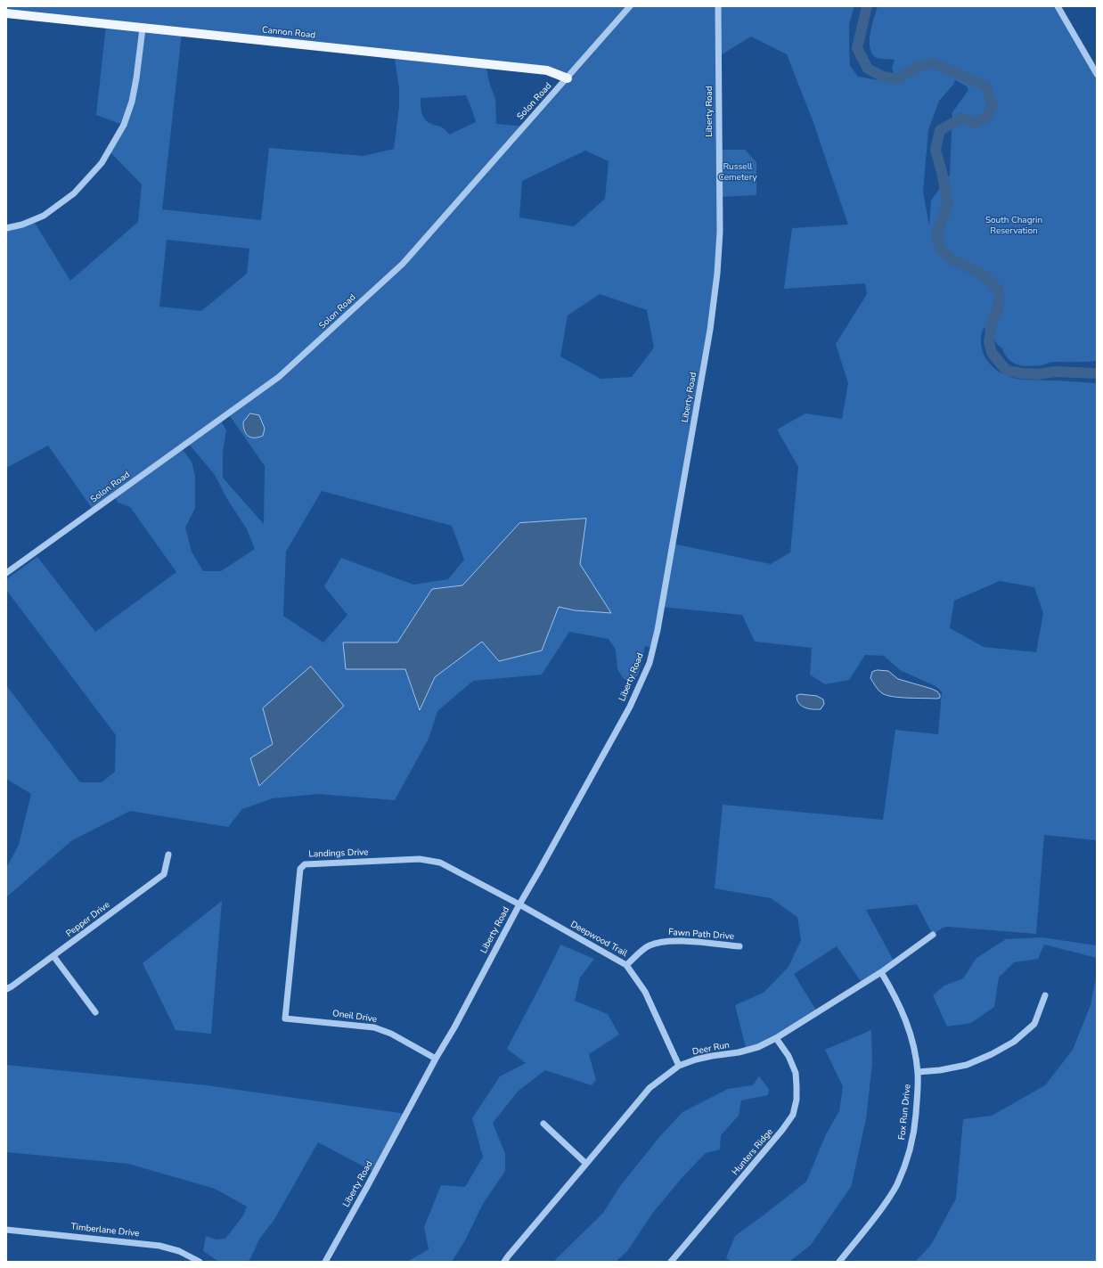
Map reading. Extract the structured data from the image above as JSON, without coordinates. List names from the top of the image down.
{
  "streets": {
    "main road": ["Cannon Road"],
    "street": [
      "Solon Road",
      "Liberty Road",
      "Landings Drive",
      "Pepper Drive",
      "Fawn Path Drive",
      "Deepwood Trail",
      "Oneil Drive",
      "Deer Run",
      "Fox Run Drive",
      "Hunters Ridge",
      "Timberlane Drive"
    ]
  },
  "crossings": [
    ["Cannon Road", "Solon Road"],
    ["Liberty Road", "Landings Drive"],
    ["Liberty Road", "Deepwood Trail"],
    ["Liberty Road", "Oneil Drive"],
    ["Landings Drive", "Deepwood Trail"],
    ["Landings Drive", "Oneil Drive"],
    ["Fawn Path Drive", "Deepwood Trail"],
    ["Deepwood Trail", "Deer Run"],
    ["Deer Run", "Fox Run Drive"],
    ["Deer Run", "Hunters Ridge"]
  ],
  "parks": ["Russell Cemetery", "South Chagrin Reservation"]
}
